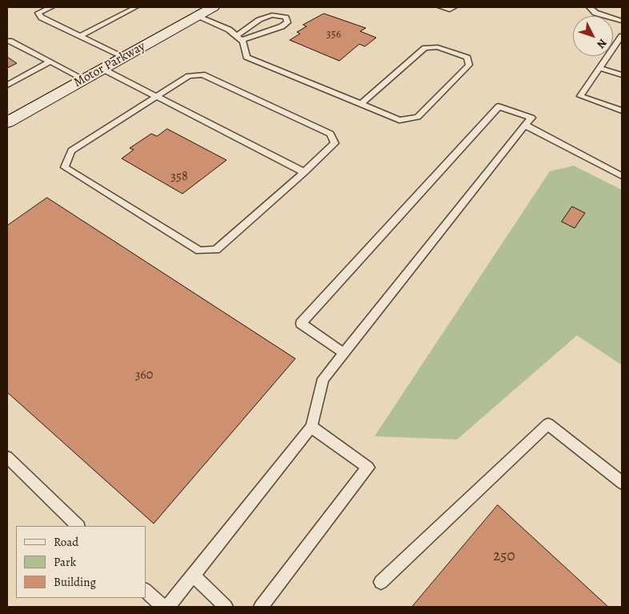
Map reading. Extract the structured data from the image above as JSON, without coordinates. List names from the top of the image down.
{
  "streets": {
    "main road": ["Motor Parkway"]
  },
  "house_numbers": [
    "356",
    "358",
    "360",
    "250"
  ],
  "legend": ["Road", "Park", "Building"],
  "north": "bottom right"
}
